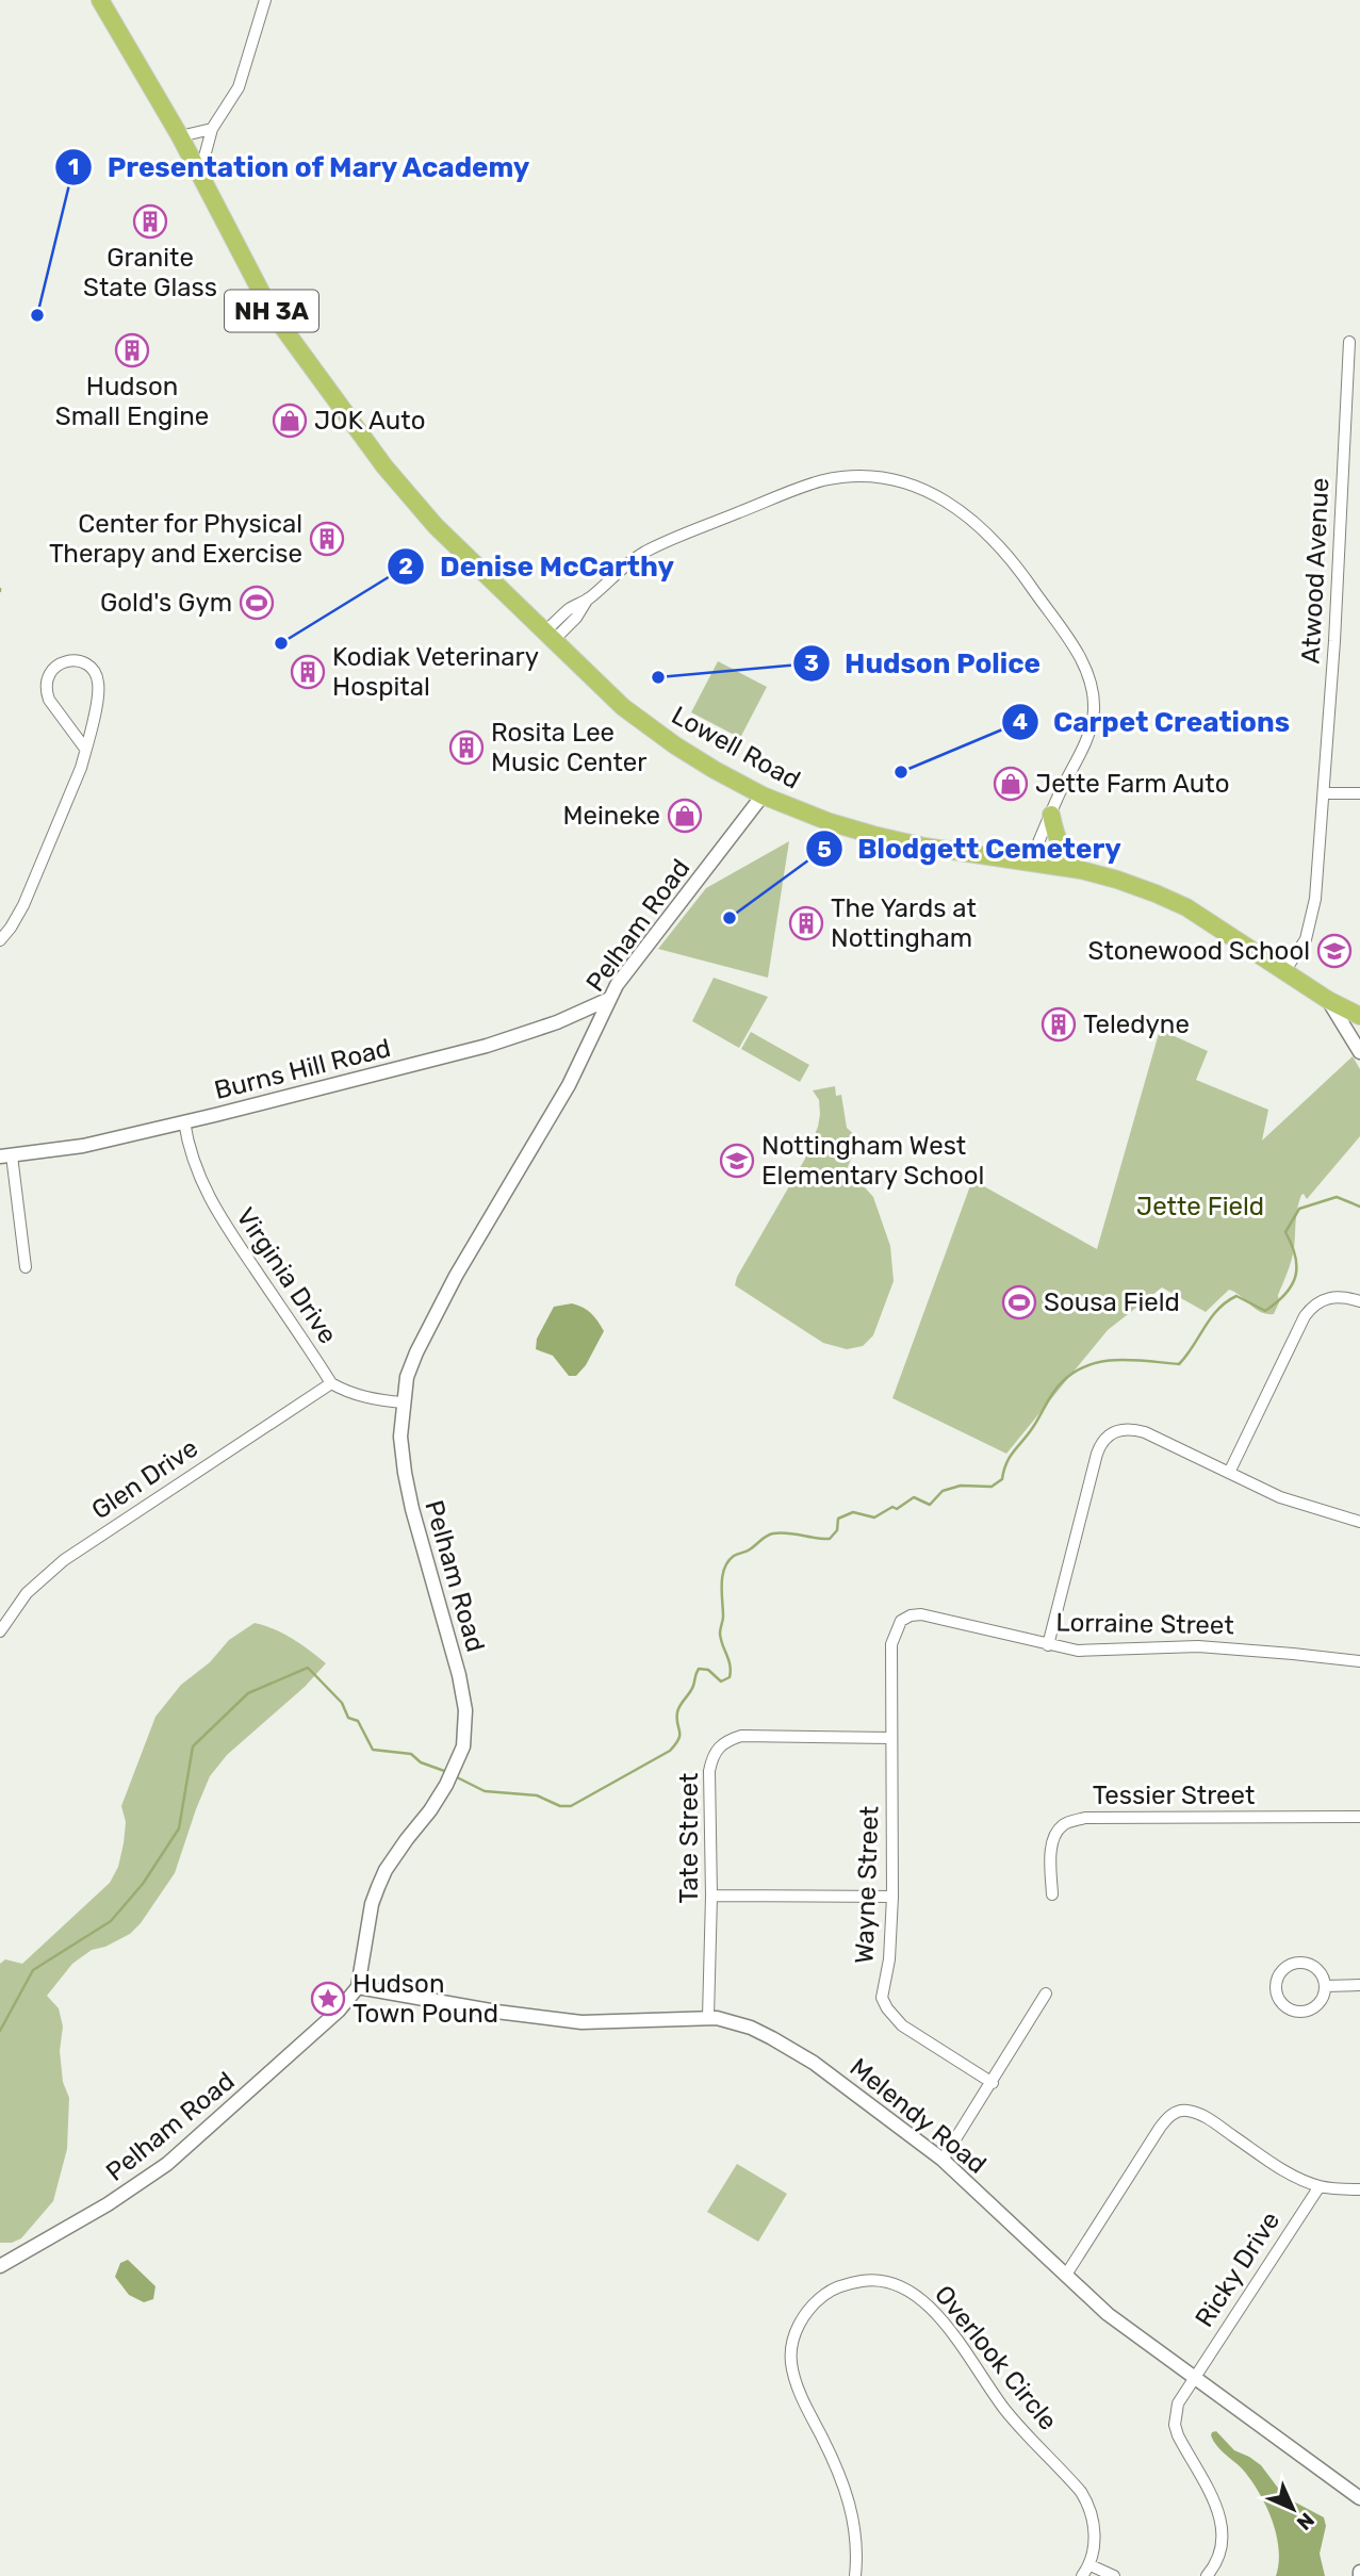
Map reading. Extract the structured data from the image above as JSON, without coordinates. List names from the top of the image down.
{
  "streets": {
    "main road": ["NH 3A", "Lowell Road"],
    "street": [
      "Atwood Avenue",
      "Pelham Road",
      "Burns Hill Road",
      "Virginia Drive",
      "Glen Drive",
      "Lorraine Street",
      "Tessier Street",
      "Tate Street",
      "Wayne Street",
      "Melendy Road",
      "Ricky Drive",
      "Overlook Circle"
    ]
  },
  "crossings": [
    ["Atwood Avenue", "Lowell Road"],
    ["Lowell Road", "Pelham Road"],
    ["Pelham Road", "Burns Hill Road"],
    ["Pelham Road", "Virginia Drive"],
    ["Pelham Road", "Melendy Road"],
    ["Burns Hill Road", "Virginia Drive"],
    ["Virginia Drive", "Glen Drive"],
    ["Lorraine Street", "Wayne Street"],
    ["Tate Street", "Wayne Street"],
    ["Tate Street", "Melendy Road"],
    ["Melendy Road", "Ricky Drive"]
  ],
  "parks": ["Jette Field"],
  "places": {
    "building": [
      "Granite State Glass",
      "Hudson Small Engine",
      "Center for Physical Therapy and Exercise",
      "Kodiak Veterinary Hospital",
      "Rosita Lee Music Center",
      "The Yards at Nottingham",
      "Teledyne"
    ],
    "other": [
      "Presentation of Mary Academy",
      "Denise McCarthy",
      "Hudson Police",
      "Carpet Creations",
      "Blodgett Cemetery"
    ],
    "shop": ["JOK Auto", "Jette Farm Auto", "Meineke"],
    "sports": ["Gold's Gym", "Sousa Field"],
    "school or university": ["Stonewood School", "Nottingham West Elementary School"],
    "place": ["Hudson Town Pound"]
  },
  "north": "bottom right"
}
